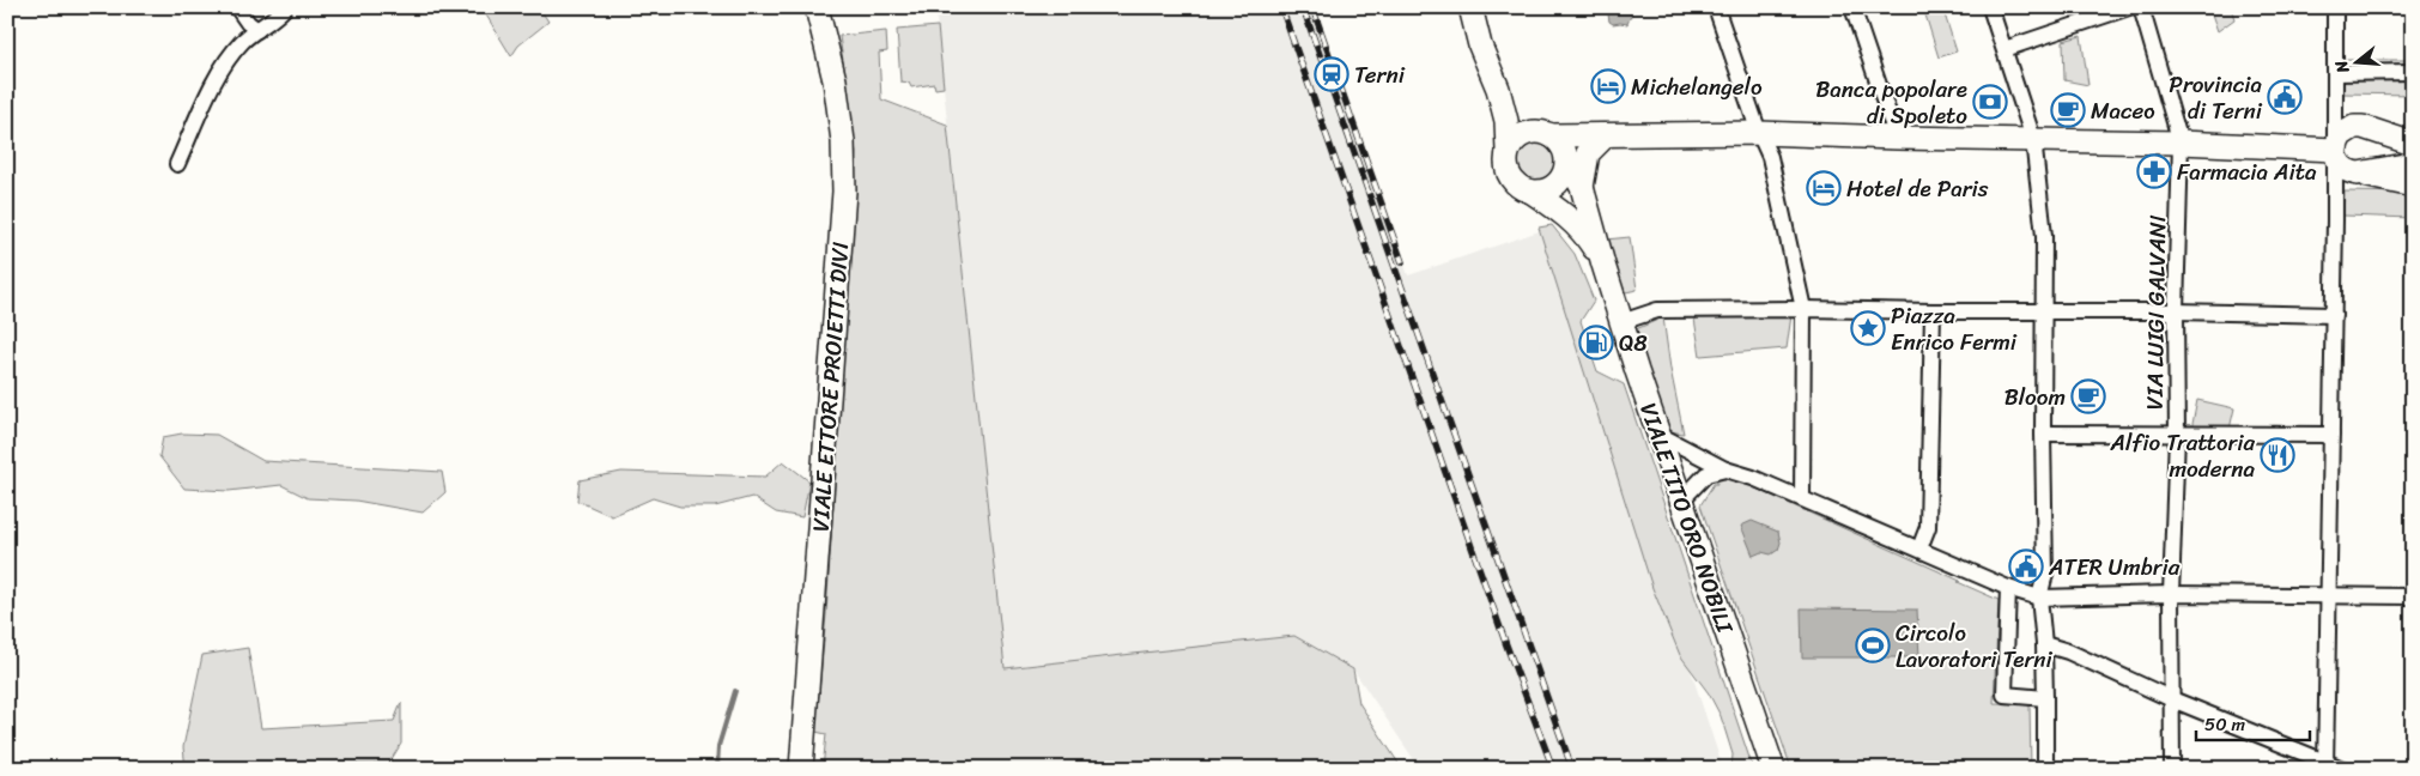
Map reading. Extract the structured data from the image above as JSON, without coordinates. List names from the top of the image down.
{
  "streets": {
    "street": ["VIA LUIGI GALVANI", "VIALE ETTORE PROIETTI DIVI", "VIALE TITO ORO NOBILI"]
  },
  "places": {
    "station": ["Terni"],
    "hotel": ["Michelangelo", "Hotel de Paris"],
    "public building": ["Provincia di Terni", "ATER Umbria"],
    "bank": ["Banca popolare di Spoleto"],
    "cafe": ["Maceo", "Bloom"],
    "pharmacy": ["Farmacia Aita"],
    "place": ["Piazza Enrico Fermi"],
    "fuel station": ["Q8"],
    "restaurant": ["Alfio Trattoria moderna"],
    "sports": ["Circolo Lavoratori Terni"]
  },
  "scale_bar": "50 m",
  "north": "left"
}
